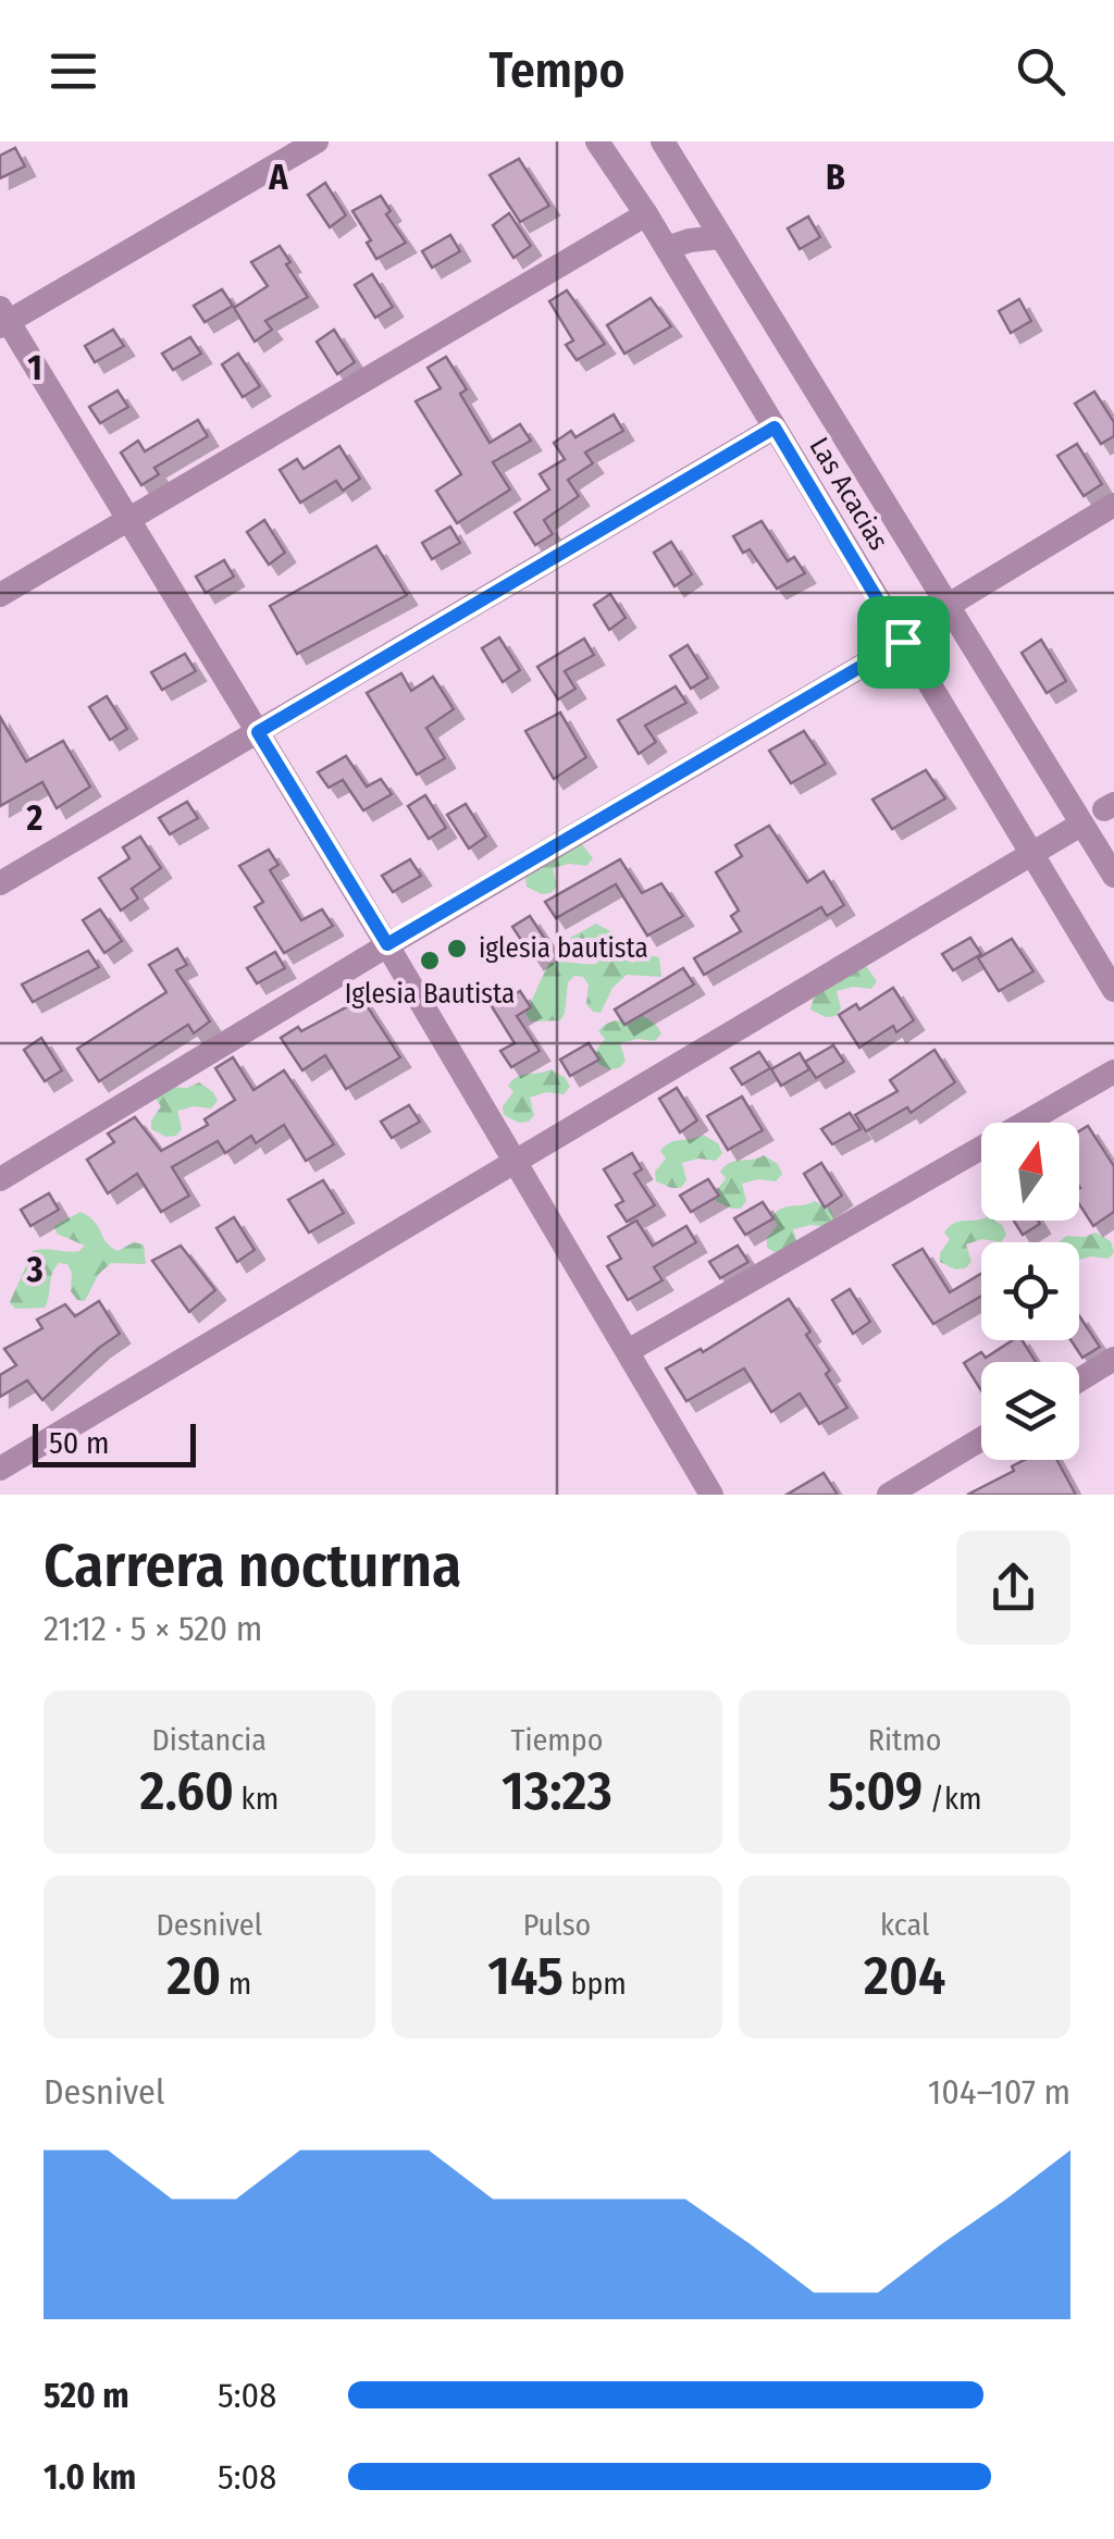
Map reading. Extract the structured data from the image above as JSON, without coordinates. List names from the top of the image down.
{
  "streets": {
    "street": ["Las Acacias"]
  },
  "places": ["iglesia bautista", "Iglesia Bautista"],
  "scale_bar": "50 m",
  "north": "top",
  "page": {
    "header": "Tempo",
    "scale": "50 m",
    "heading": ["Carrera nocturna", "21:12 · 5 × 520 m"],
    "stats": [
      ["Distancia", "2.60 km"],
      ["Tiempo", "13:23"],
      ["Ritmo", "5:09 /km"],
      ["Desnivel", "20 m"],
      ["Pulso", "145 bpm"],
      ["kcal", "204"]
    ],
    "chart": ["Desnivel", "104–107 m"],
    "list": [
      {
        "name": "520 m",
        "note": "5:08"
      },
      {
        "name": "1.0 km",
        "note": "5:08"
      }
    ]
  },
  "grid": {
    "columns": ["A", "B"],
    "rows": ["1", "2", "3"]
  }
}
